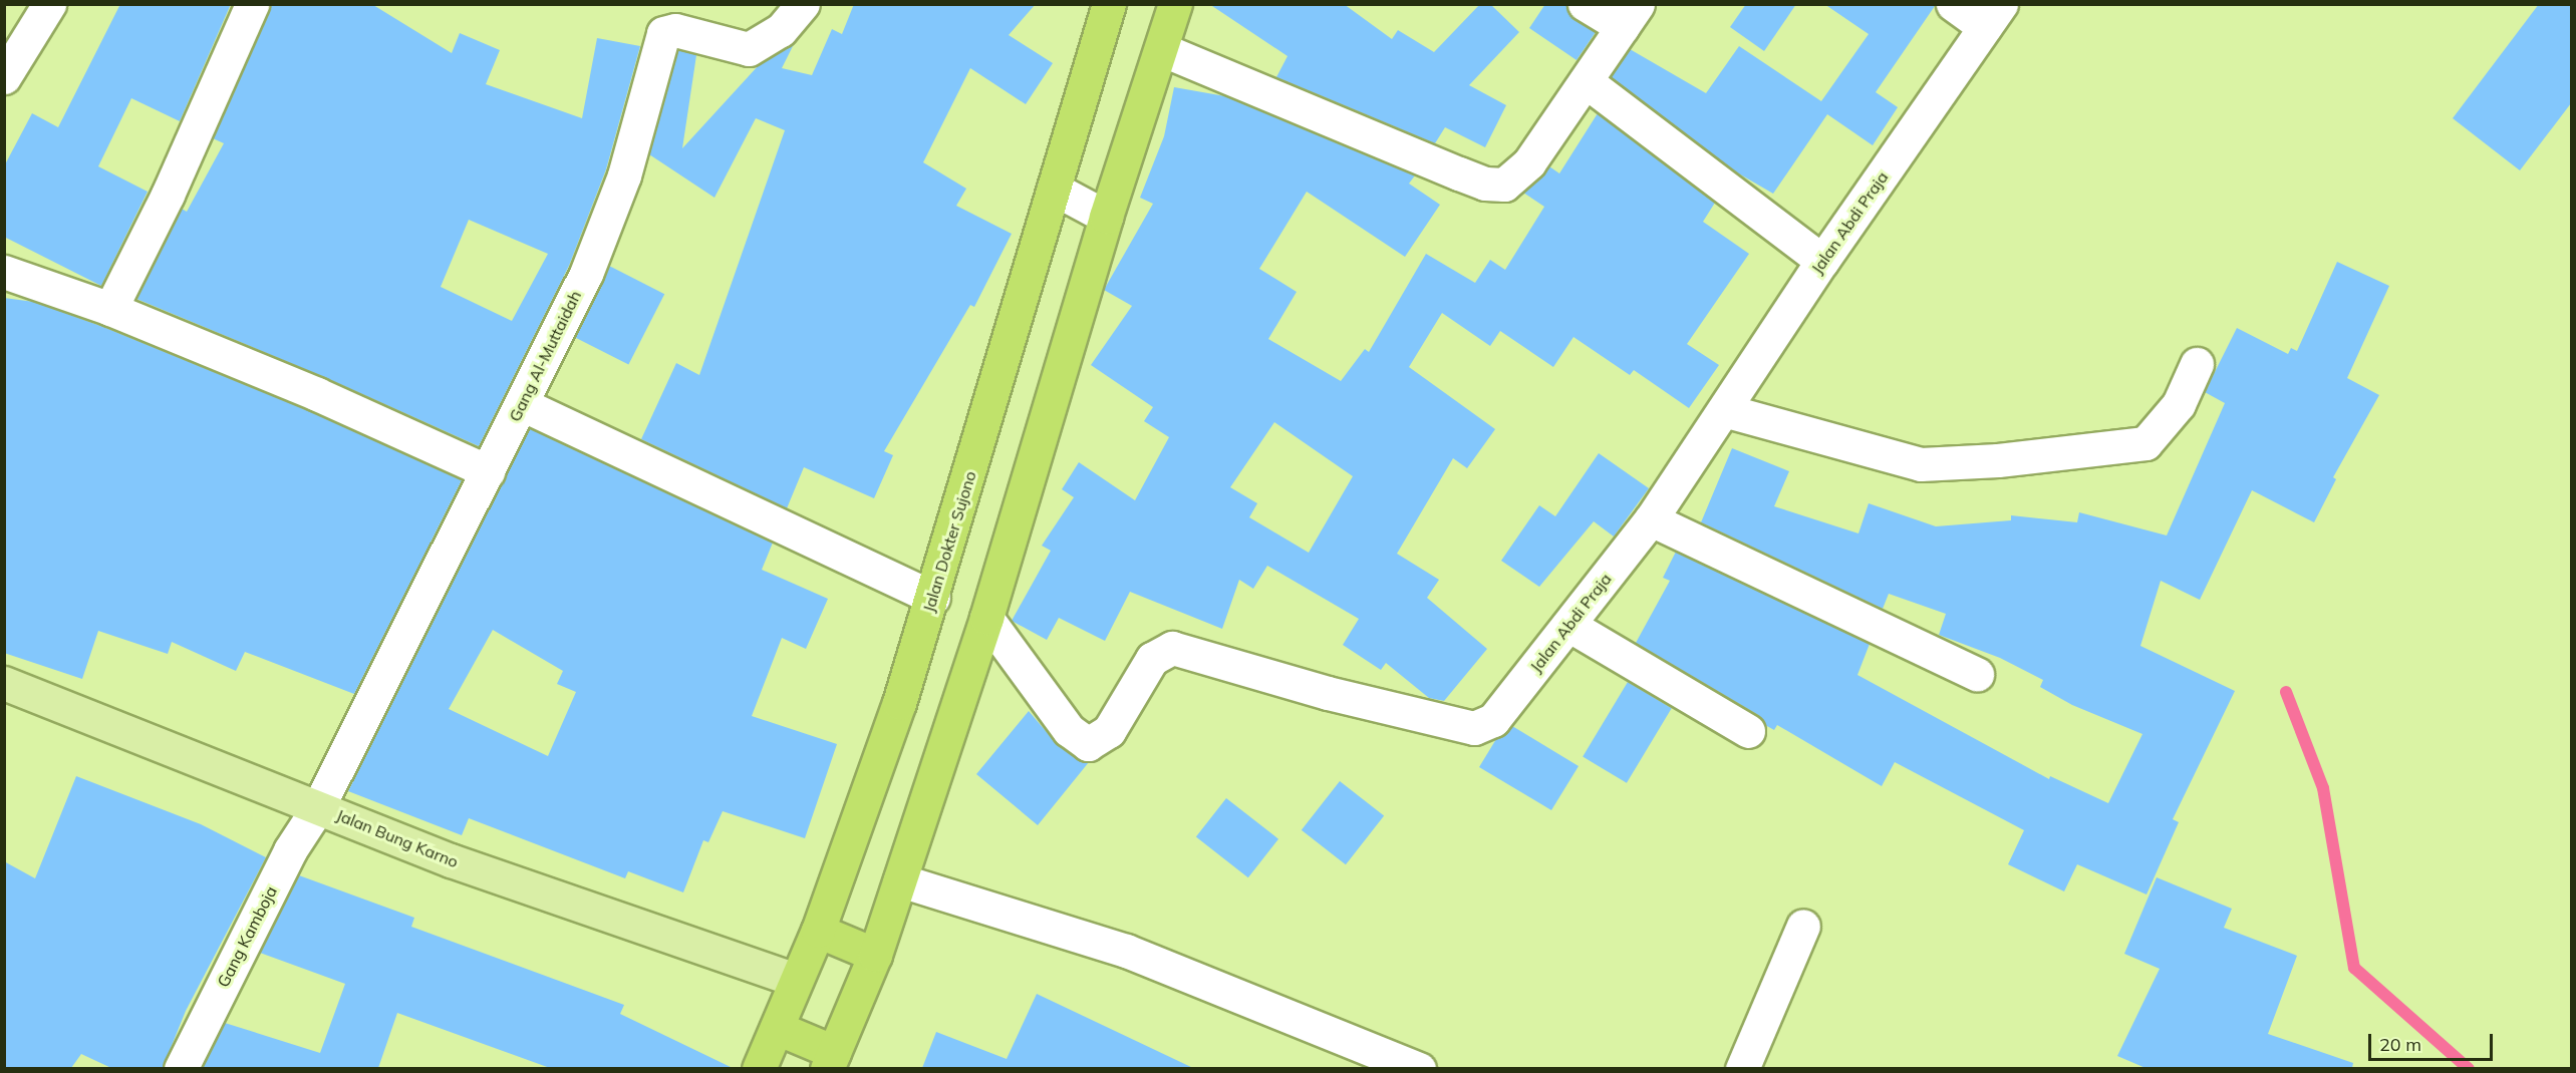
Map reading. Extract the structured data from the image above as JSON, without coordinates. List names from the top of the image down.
{
  "streets": {
    "highway": ["Jalan Dokter Sujono"],
    "main road": ["Jalan Bung Karno"],
    "street": ["Jalan Abdi Praja", "Gang Al-Muttaidah", "Gang Kamboja"]
  },
  "crossings": [
    ["Gang Al-Muttaidah", "Jalan Bung Karno"],
    ["Gang Al-Muttaidah", "Gang Kamboja"],
    ["Jalan Dokter Sujono", "Jalan Bung Karno"],
    ["Jalan Bung Karno", "Gang Kamboja"]
  ],
  "scale_bar": "20 m"
}
